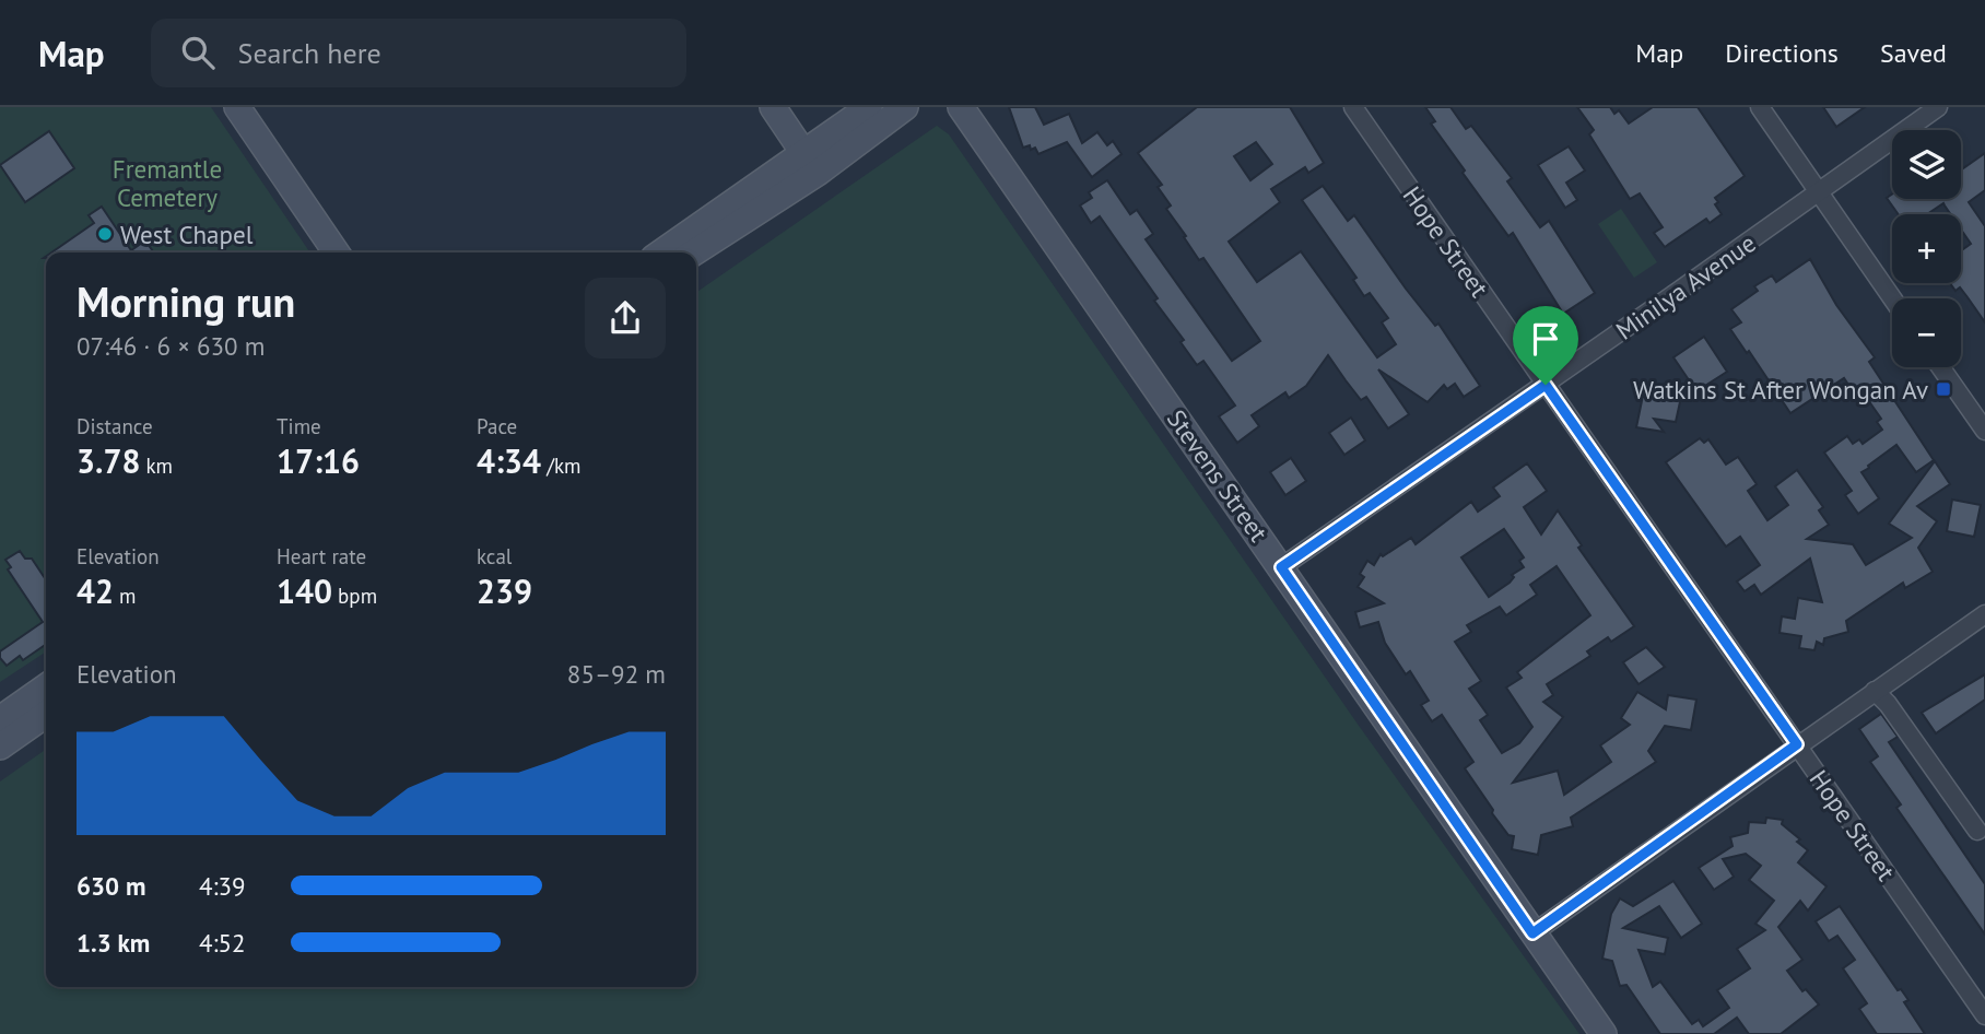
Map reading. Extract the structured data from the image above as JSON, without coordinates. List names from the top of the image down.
{
  "streets": {
    "street": ["Hope Street", "Minilya Avenue", "Stevens Street"]
  },
  "crossings": [
    ["Hope Street", "Minilya Avenue"],
    ["Minilya Avenue", "Stevens Street"]
  ],
  "parks": ["Fremantle Cemetery"],
  "places": {
    "other": ["West Chapel"],
    "transit": ["Watkins St After Wongan Av"]
  },
  "page": {
    "header": "Map",
    "search": "Search here",
    "nav": ["Map", "Directions", "Saved"],
    "map_buttons": ["+", "−"],
    "heading": ["Morning run", "07:46 · 6 × 630 m"],
    "stats": [
      ["Distance", "3.78 km"],
      ["Time", "17:16"],
      ["Pace", "4:34 /km"],
      ["Elevation", "42 m"],
      ["Heart rate", "140 bpm"],
      ["kcal", "239"]
    ],
    "chart": ["Elevation", "85–92 m"],
    "list": [
      {
        "name": "630 m",
        "note": "4:39"
      },
      {
        "name": "1.3 km",
        "note": "4:52"
      }
    ]
  }
}
